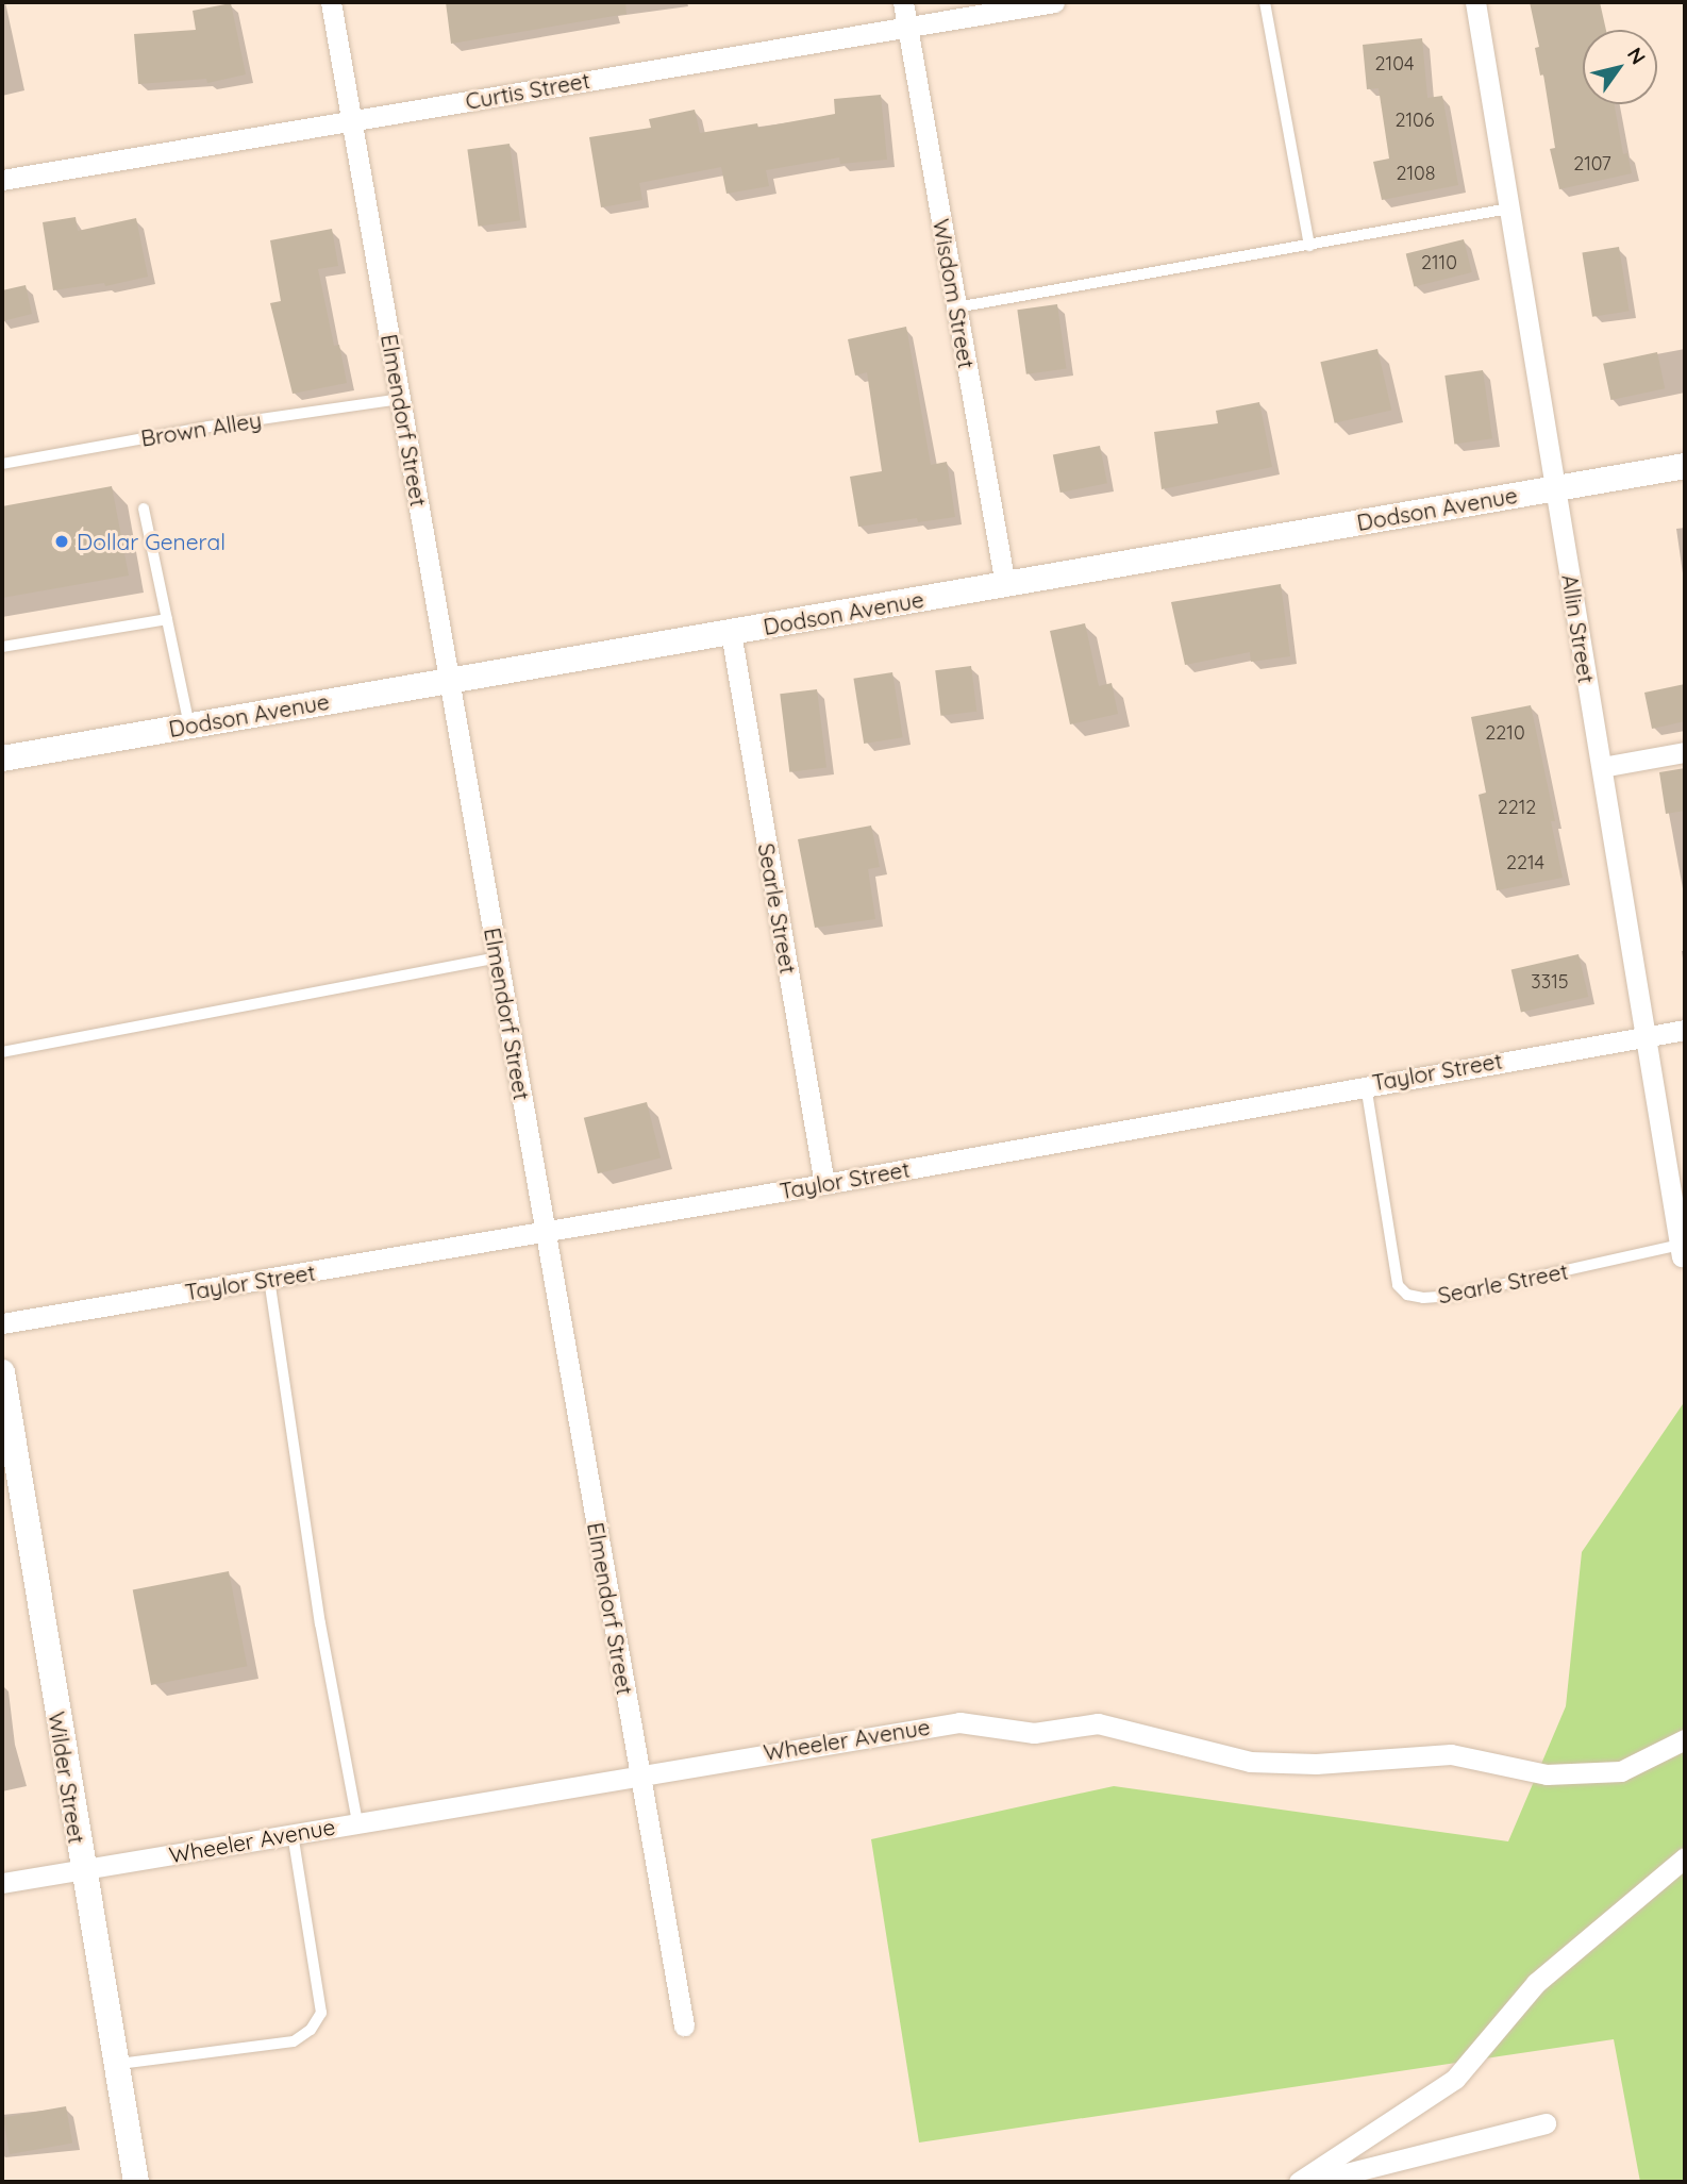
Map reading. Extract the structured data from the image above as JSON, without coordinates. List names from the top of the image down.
{
  "streets": {
    "street": [
      "Curtis Street",
      "Wisdom Street",
      "Elmendorf Street",
      "Dodson Avenue",
      "Allin Street",
      "Searle Street",
      "Taylor Street",
      "Wheeler Avenue",
      "Wilder Street"
    ],
    "lane": ["Brown Alley"]
  },
  "crossings": [
    ["Curtis Street", "Wisdom Street"],
    ["Curtis Street", "Elmendorf Street"],
    ["Wisdom Street", "Dodson Avenue"],
    ["Elmendorf Street", "Brown Alley"],
    ["Elmendorf Street", "Dodson Avenue"],
    ["Elmendorf Street", "Taylor Street"],
    ["Elmendorf Street", "Wheeler Avenue"],
    ["Dodson Avenue", "Allin Street"],
    ["Dodson Avenue", "Searle Street"],
    ["Allin Street", "Searle Street"],
    ["Allin Street", "Taylor Street"],
    ["Searle Street", "Taylor Street"],
    ["Wheeler Avenue", "Wilder Street"]
  ],
  "places": ["Dollar General"],
  "house_numbers": [
    "2104",
    "2106",
    "2107",
    "2108",
    "2110",
    "2210",
    "2212",
    "2214",
    "3315"
  ],
  "north": "top right"
}
